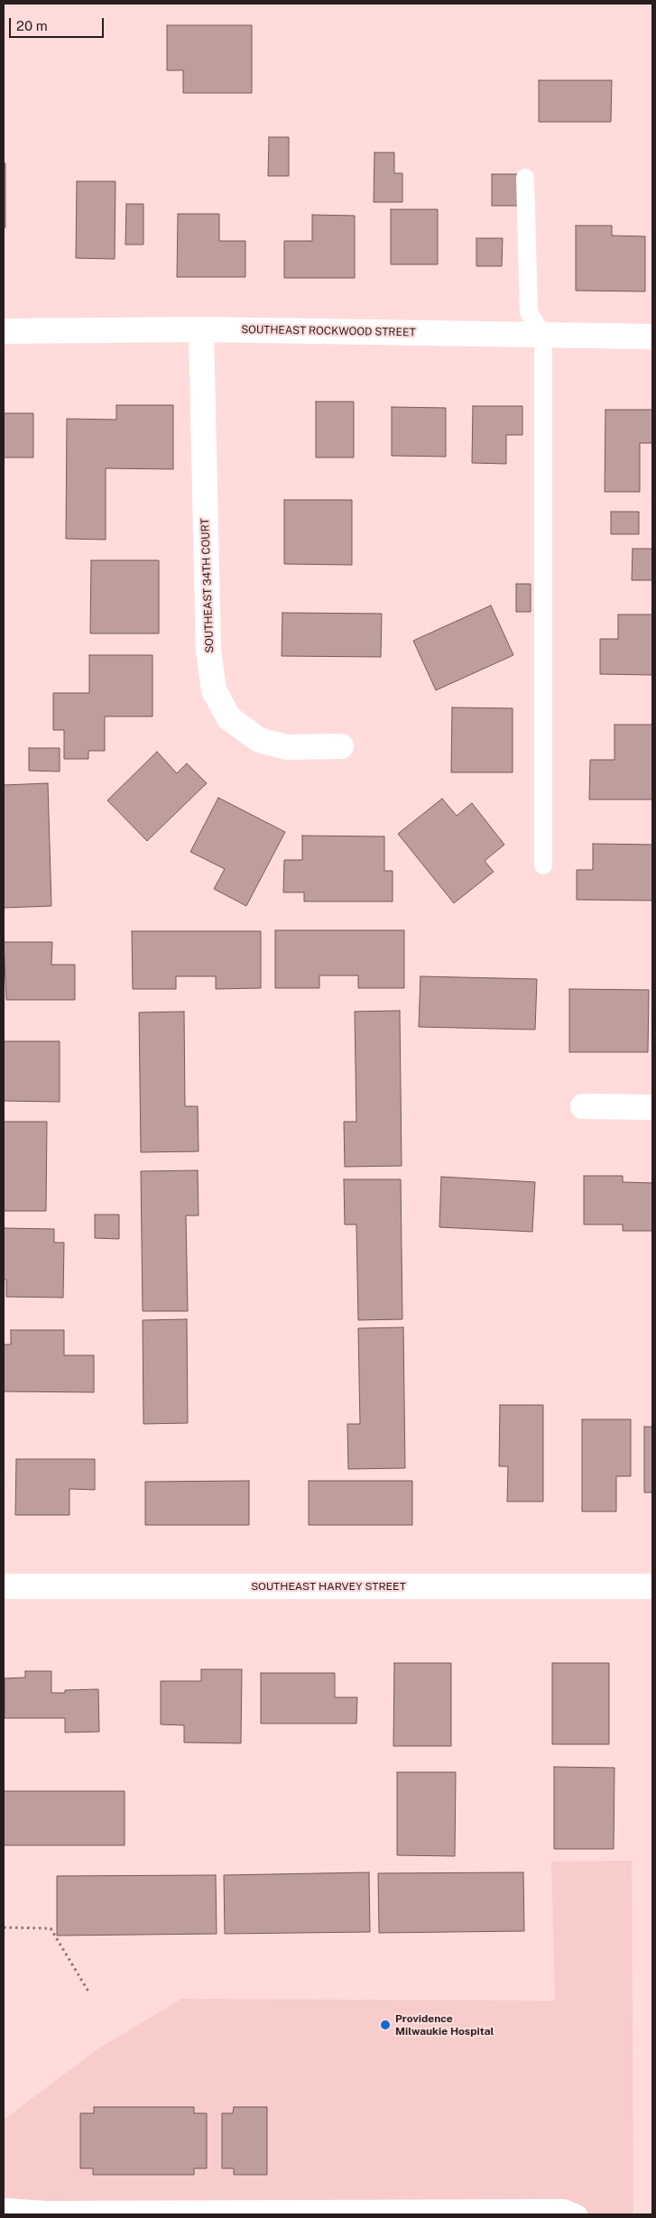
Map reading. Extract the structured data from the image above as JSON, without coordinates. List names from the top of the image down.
{
  "streets": {
    "street": ["SOUTHEAST ROCKWOOD STREET", "SOUTHEAST 34TH COURT", "SOUTHEAST HARVEY STREET"]
  },
  "crossings": [
    ["SOUTHEAST ROCKWOOD STREET", "SOUTHEAST 34TH COURT"]
  ],
  "places": ["Providence Milwaukie Hospital"],
  "scale_bar": "20 m"
}
